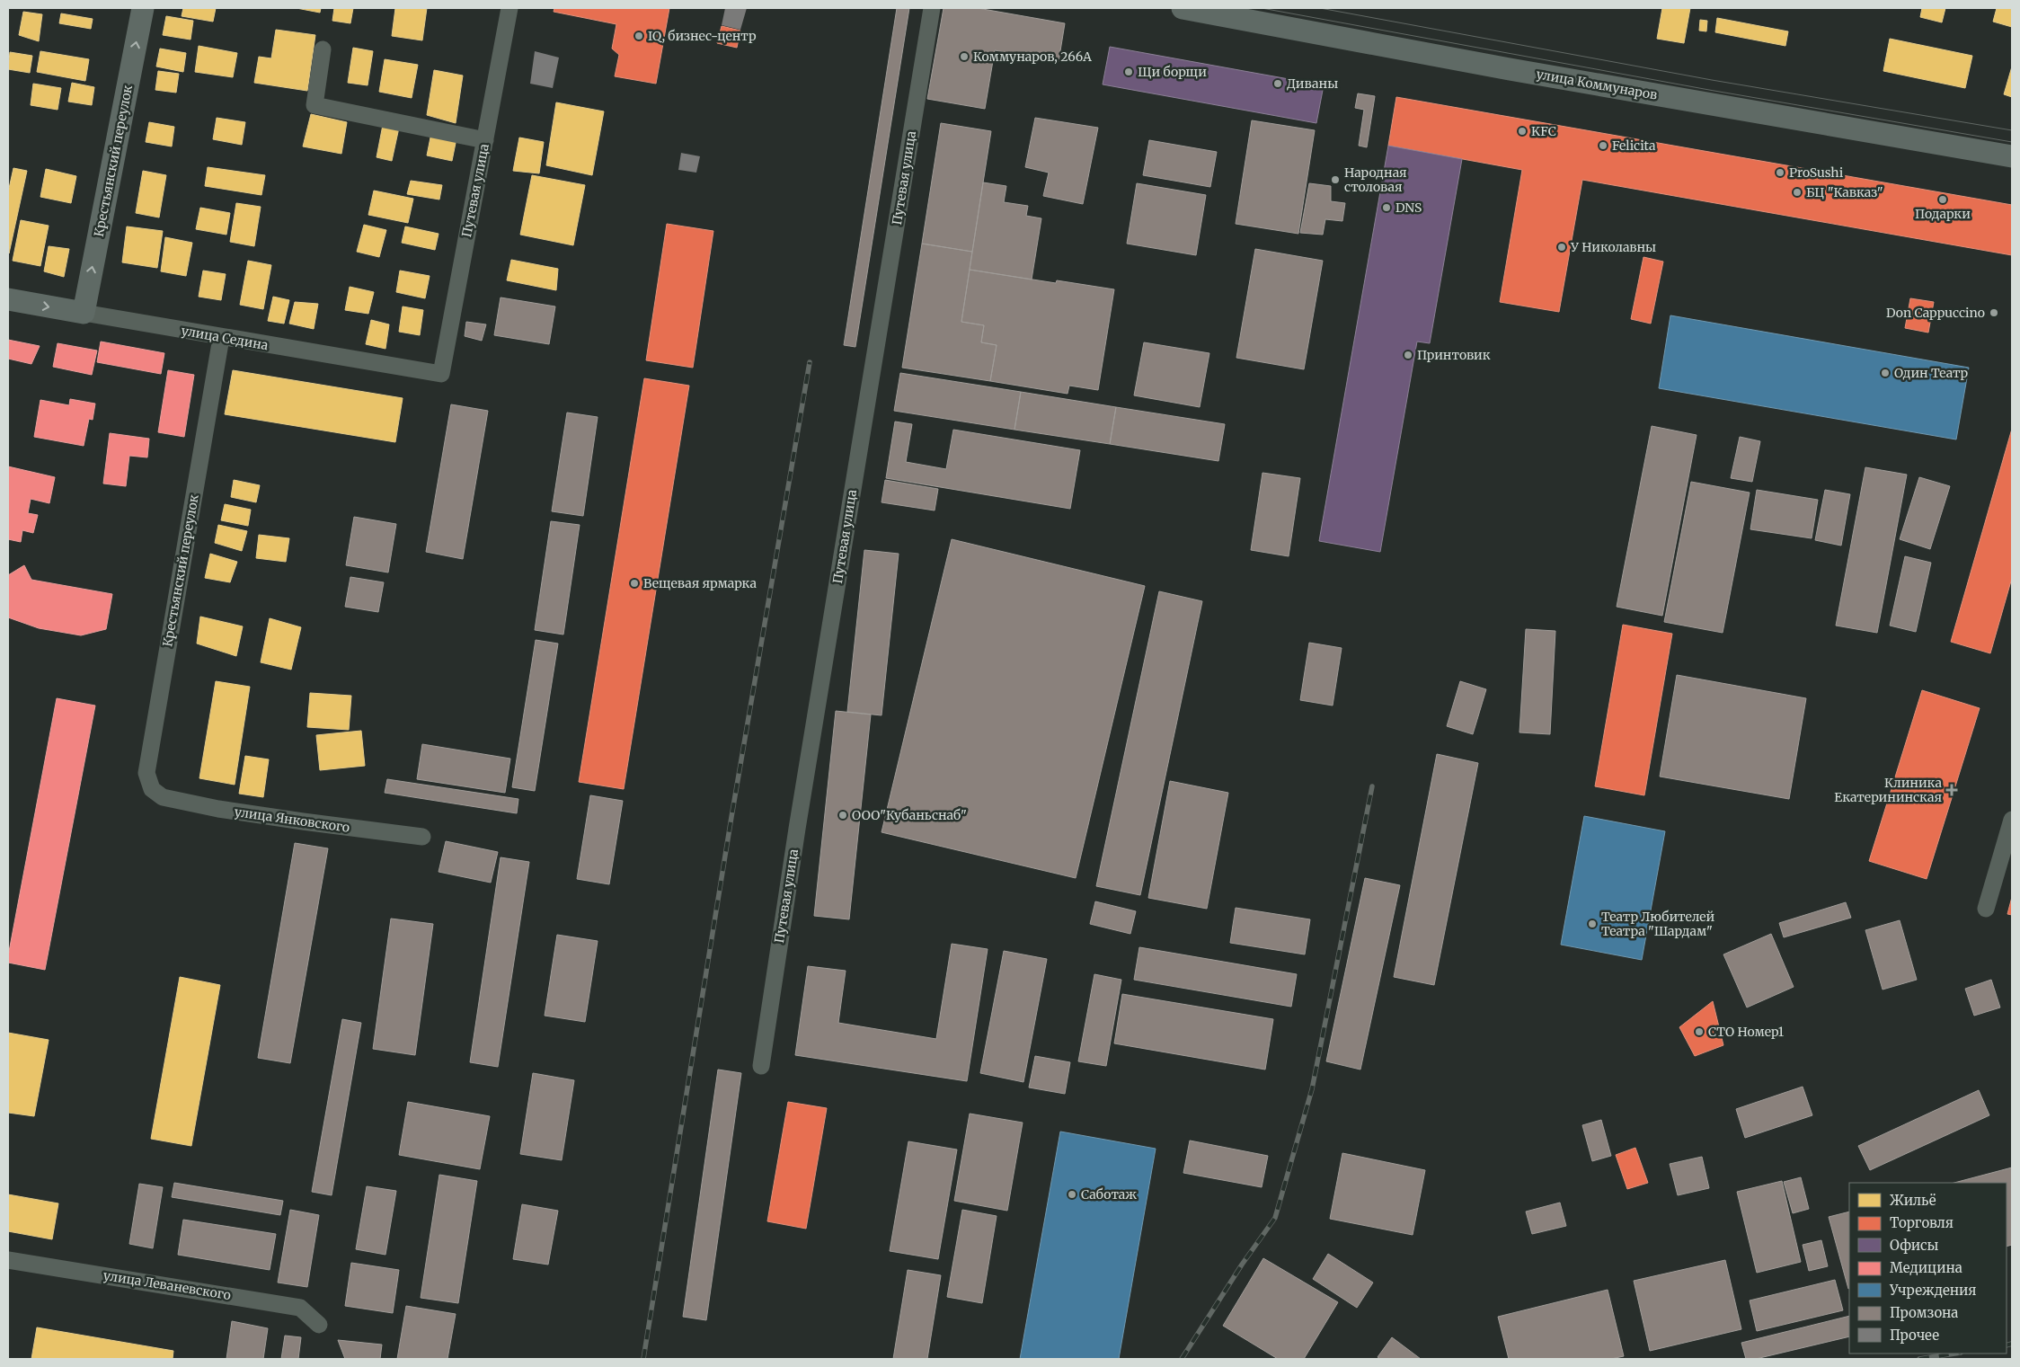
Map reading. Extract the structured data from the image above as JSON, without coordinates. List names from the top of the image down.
{
  "streets": {
    "main road": ["улица Коммунаров", "Крестьянский переулок", "улица Седина"],
    "street": ["Путевая улица", "улица Янковского", "улица Леваневского"]
  },
  "crossings": [
    ["Крестьянский переулок", "улица Седина"],
    ["Крестьянский переулок", "улица Янковского"],
    ["Путевая улица", "улица Седина"]
  ],
  "one_way": ["Крестьянский переулок"],
  "places": {
    "other": [
      "IQ, бизнес-центр",
      "Коммунаров, 266А",
      "Щи борщи",
      "Диваны",
      "KFC",
      "Felicita",
      "ProSushi",
      "Народная столовая",
      "БЦ \"Кавказ\"",
      "Подарки",
      "DNS",
      "У Николавны",
      "Don Cappuccino",
      "Принтовик",
      "Один Театр",
      "Вещевая ярмарка",
      "ООО\"Кубаньснаб\"",
      "Театр Любителей Театра \"Шардам\"",
      "СТО Номер1",
      "Саботаж"
    ],
    "health": ["Клиника Екатерининская"]
  },
  "legend": [
    "Жильё",
    "Торговля",
    "Офисы",
    "Медицина",
    "Учреждения",
    "Промзона",
    "Прочее"
  ]
}
